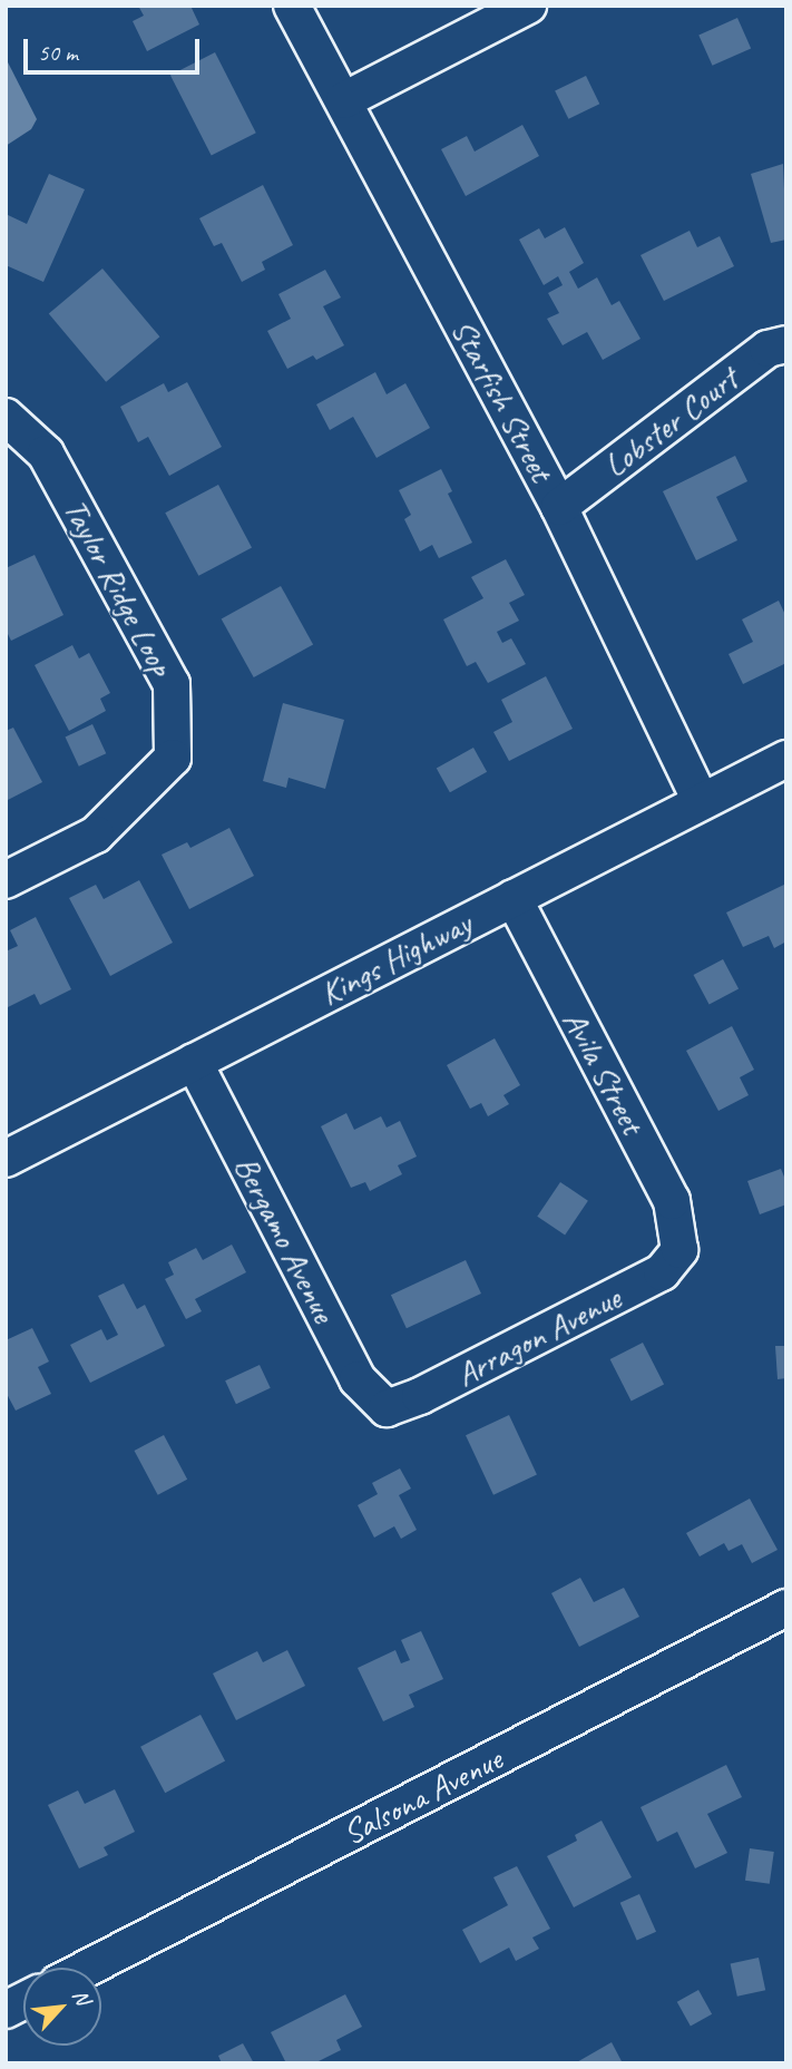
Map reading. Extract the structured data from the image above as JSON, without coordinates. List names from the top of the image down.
{
  "streets": {
    "street": [
      "Starfish Street",
      "Lobster Court",
      "Taylor Ridge Loop",
      "Kings Highway",
      "Avila Street",
      "Bergamo Avenue",
      "Arragon Avenue",
      "Salsona Avenue"
    ]
  },
  "crossings": [
    ["Starfish Street", "Lobster Court"],
    ["Starfish Street", "Kings Highway"],
    ["Kings Highway", "Avila Street"],
    ["Kings Highway", "Bergamo Avenue"],
    ["Avila Street", "Arragon Avenue"],
    ["Bergamo Avenue", "Arragon Avenue"]
  ],
  "scale_bar": "50 m",
  "north": "top right"
}
